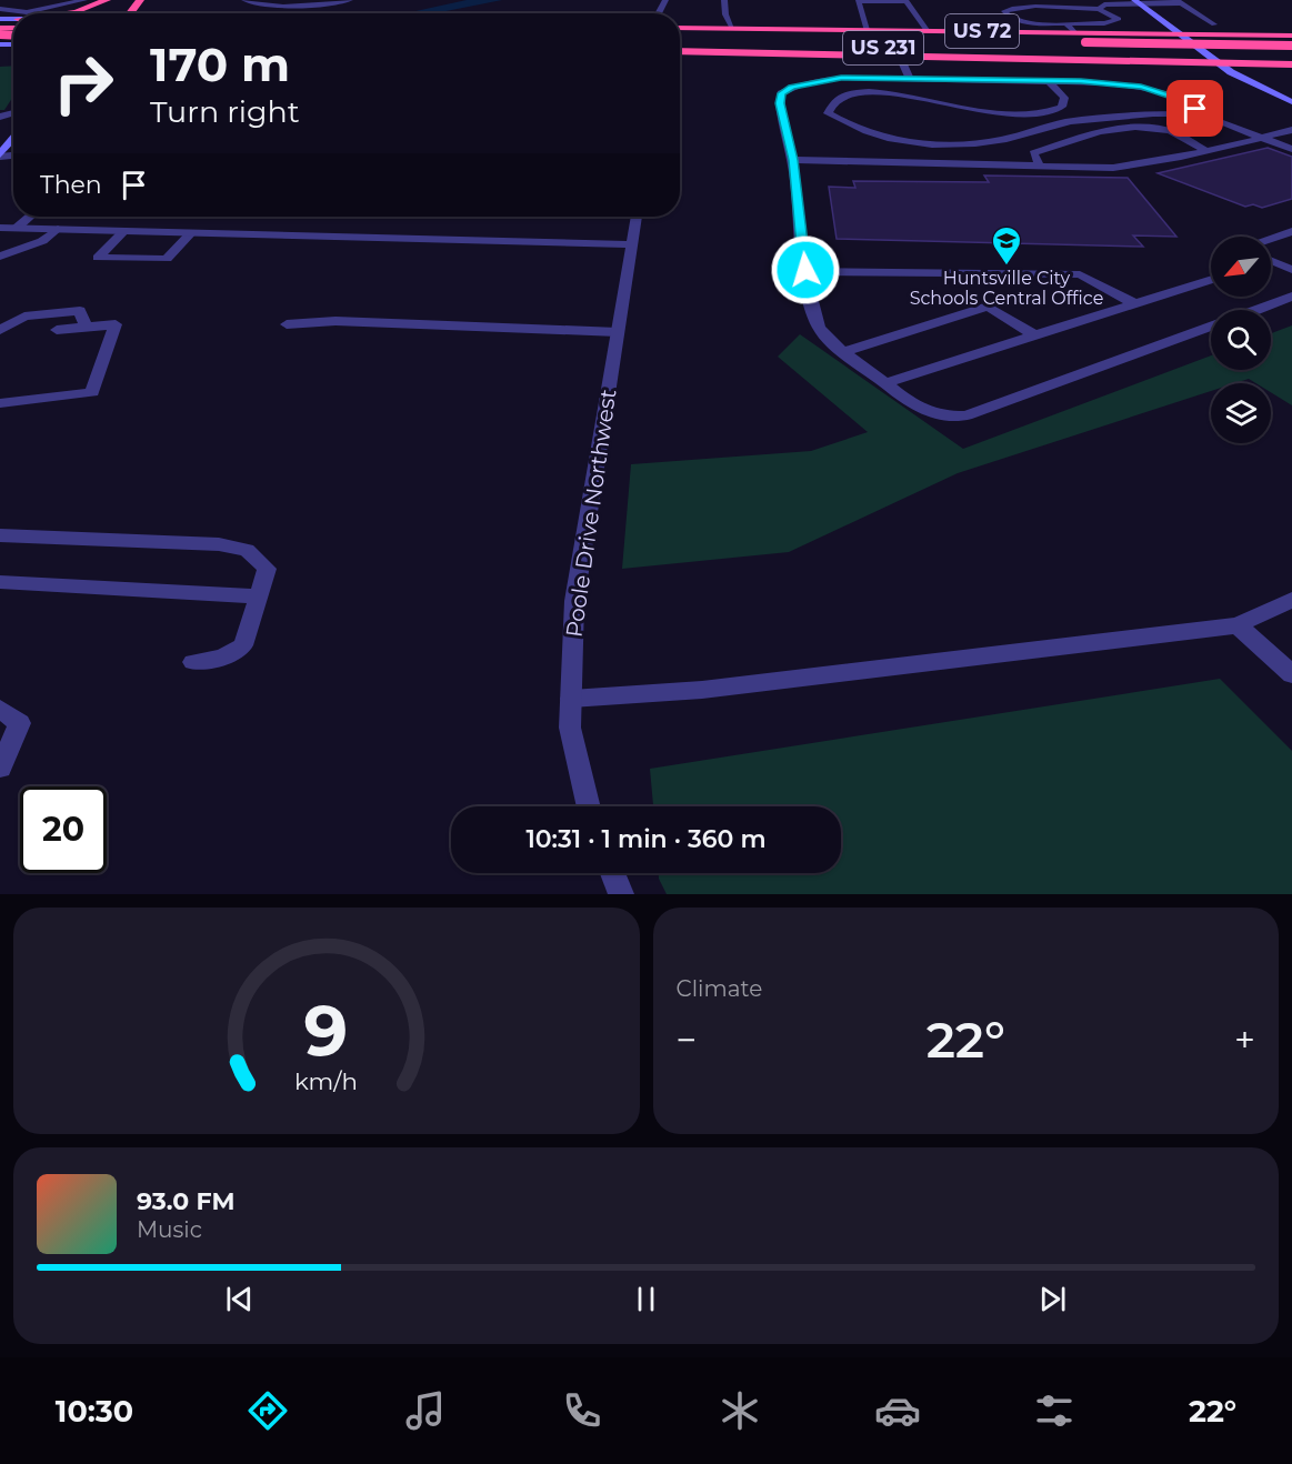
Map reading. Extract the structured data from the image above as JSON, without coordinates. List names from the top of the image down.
{
  "streets": {
    "highway": ["US 72", "US 231"],
    "street": ["Poole Drive Northwest"]
  },
  "crossings": [
    ["US 72", "US 231"]
  ],
  "places": {
    "school or university": ["Huntsville City Schools Central Office"]
  },
  "north": "bottom left",
  "page": {
    "turn": ["170 m", "Turn right"],
    "then": "Then",
    "limit": "20",
    "trip": "10:31 · 1 min · 360 m",
    "tile": "Climate",
    "heat": ["−", "22°", "+"],
    "song": ["93.0 FM", "Music"],
    "tabs": ["10:30", "22°"],
    "gauge": ["9", "km/h"]
  }
}
